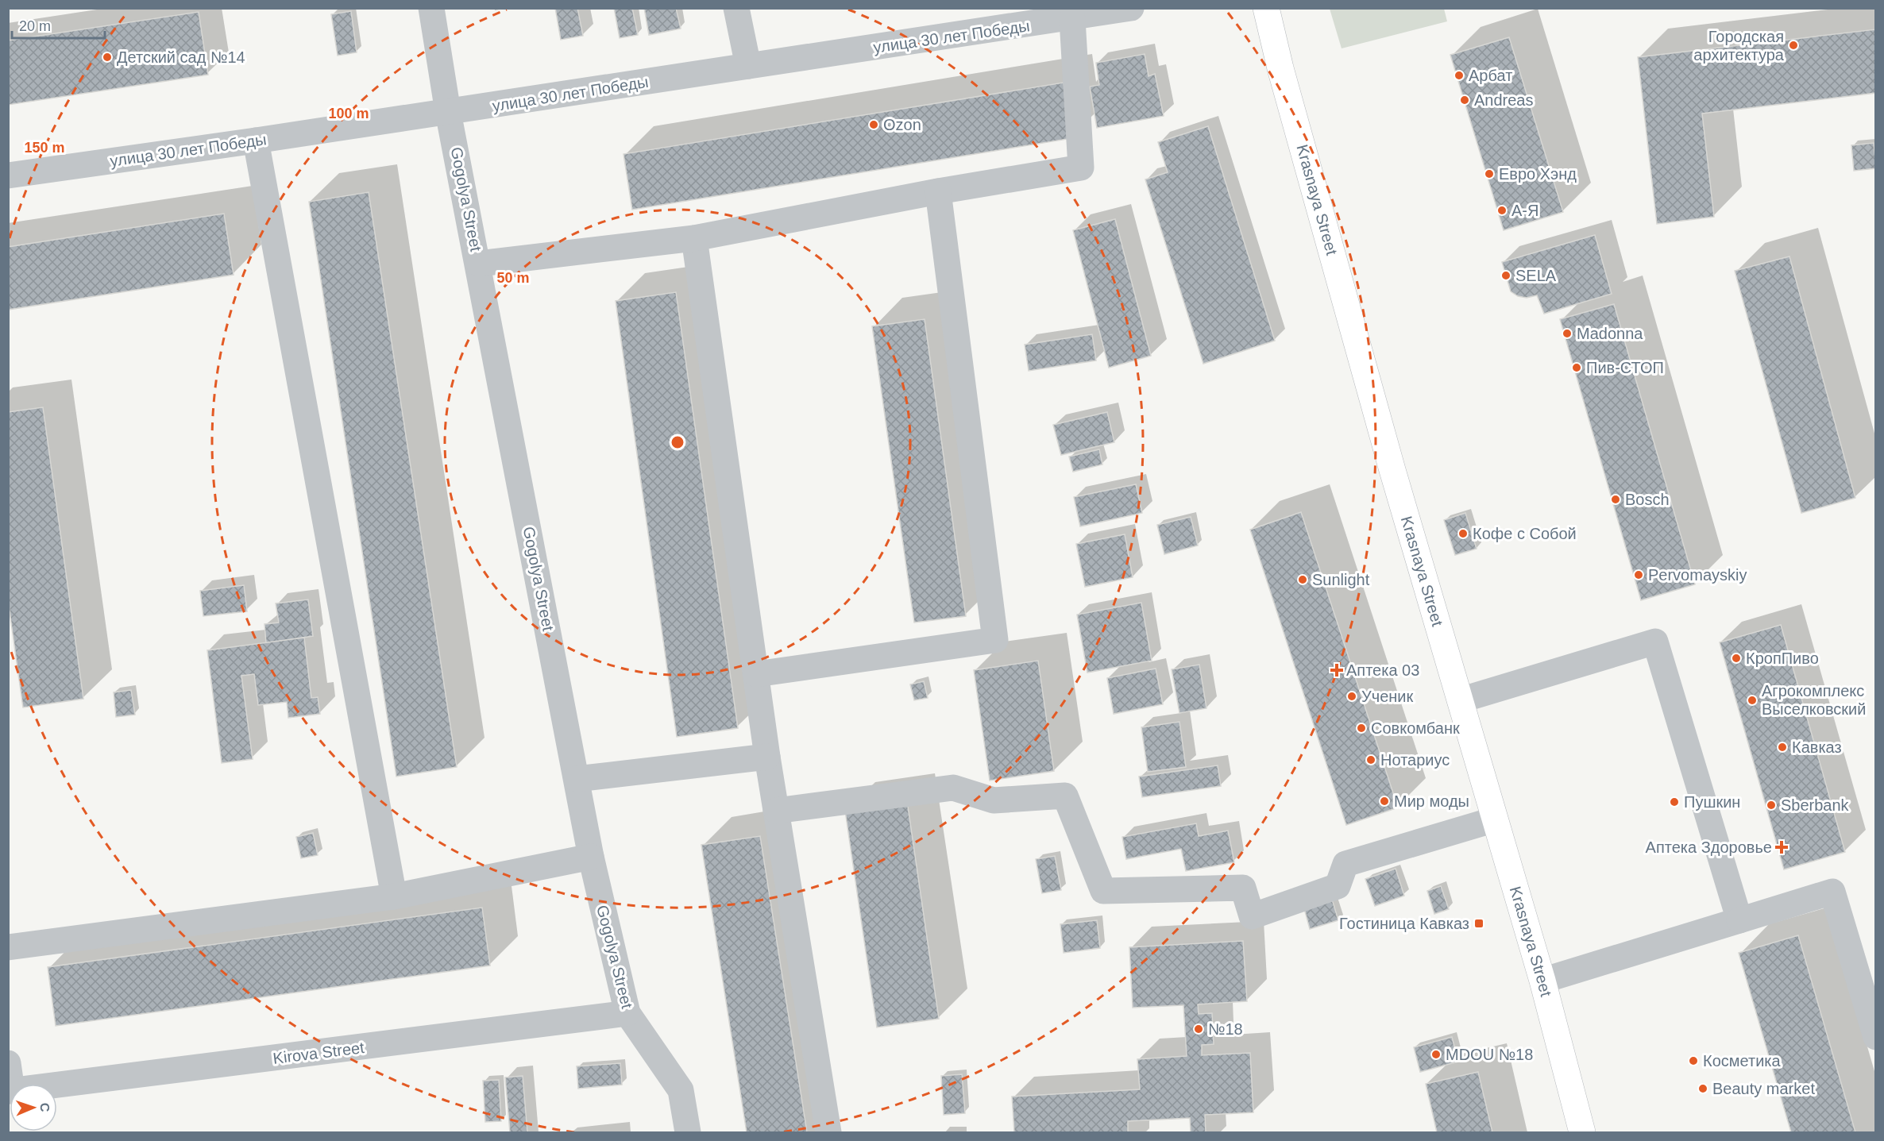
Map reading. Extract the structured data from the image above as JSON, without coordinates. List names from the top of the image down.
{
  "streets": {
    "main road": ["Krasnaya Street"],
    "street": ["улица 30 лет Победы", "Gogolya Street", "Kirova Street"]
  },
  "crossings": [
    ["улица 30 лет Победы", "Gogolya Street"],
    ["Gogolya Street", "Kirova Street"]
  ],
  "places": {
    "other": [
      "Городская архитектура",
      "Детский сад №14",
      "Арбат",
      "Andreas",
      "Ozon",
      "Евро Хэнд",
      "А-Я",
      "SELA",
      "Madonna",
      "Пив-СТОП",
      "Bosch",
      "Кофе с Собой",
      "Pervomayskiy",
      "Sunlight",
      "КропПиво",
      "Ученик",
      "Агрокомплекс Выселковский",
      "Совкомбанк",
      "Кавказ",
      "Нотариус",
      "Мир моды",
      "Пушкин",
      "Sberbank",
      "№18",
      "MDOU №18",
      "Косметика",
      "Beauty market"
    ],
    "health": ["Аптека 03", "Аптека Здоровье"],
    "transit": ["Гостиница Кавказ"]
  },
  "scale_bar": "20 m",
  "north": "right",
  "rings": ["100 m", "150 m", "50 m"]
}
